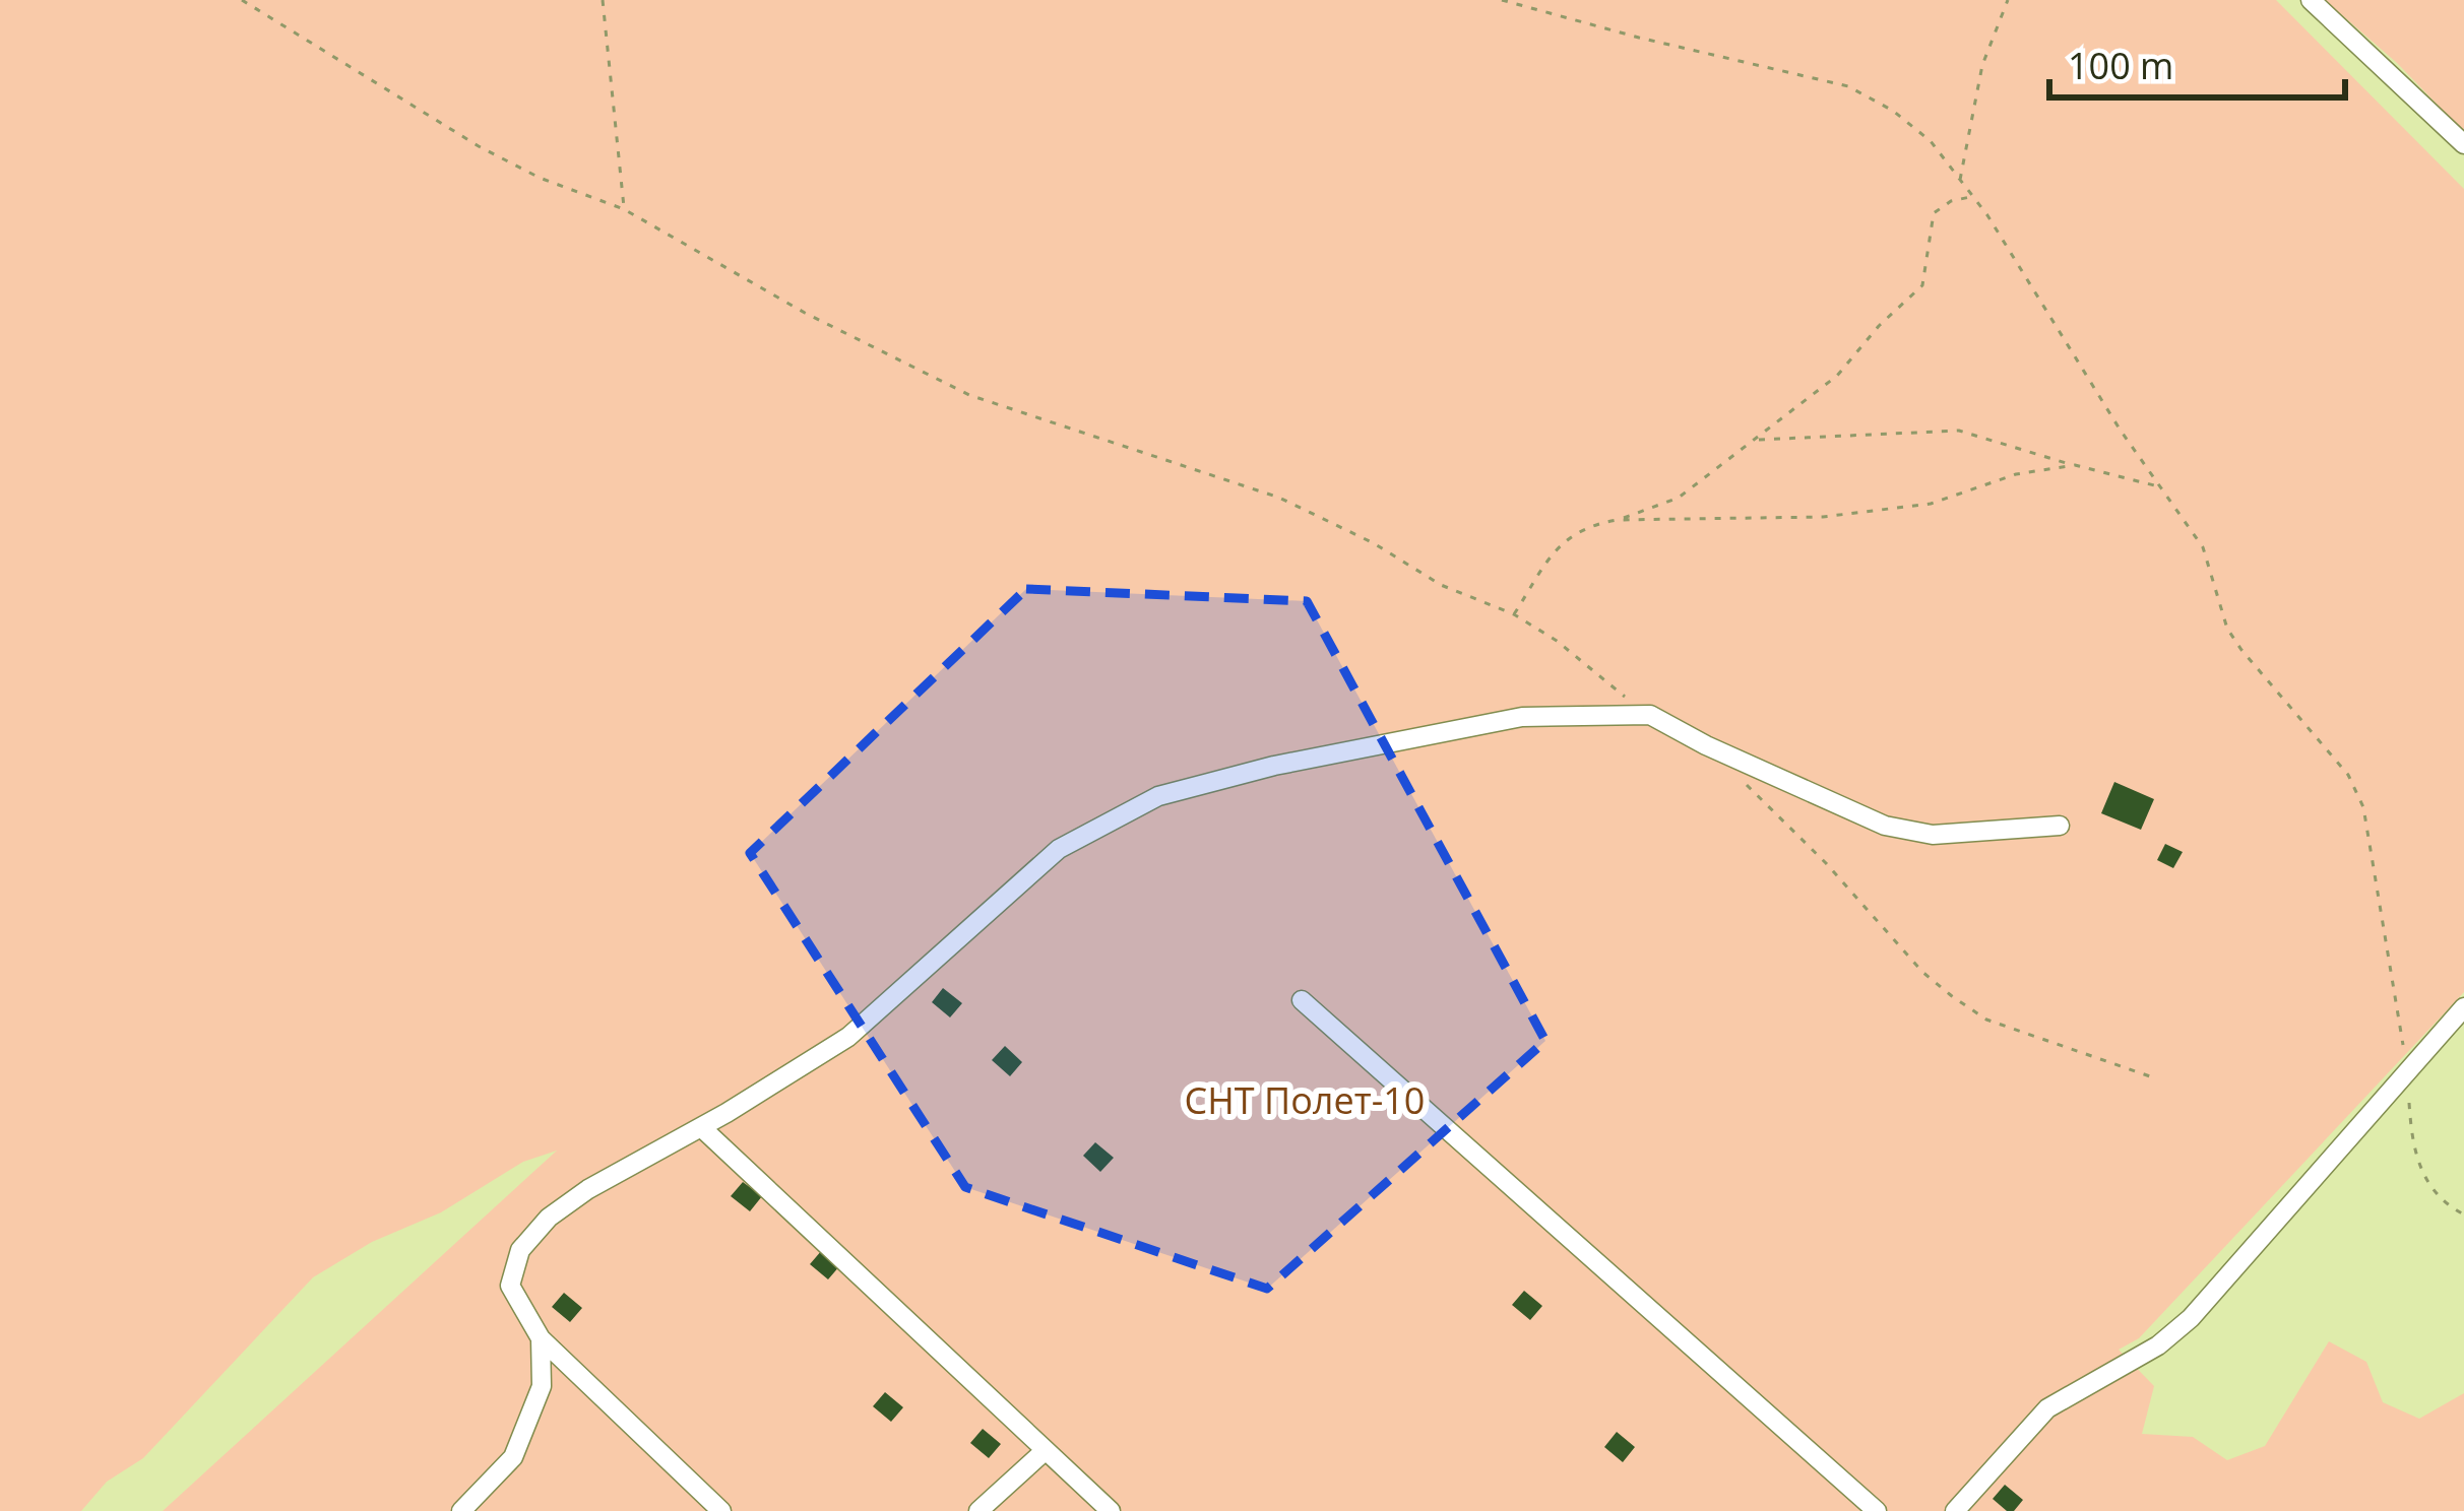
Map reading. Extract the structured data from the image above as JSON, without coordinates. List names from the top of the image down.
{
  "parks": ["СНТ Полет-10"],
  "scale_bar": "100 m"
}
